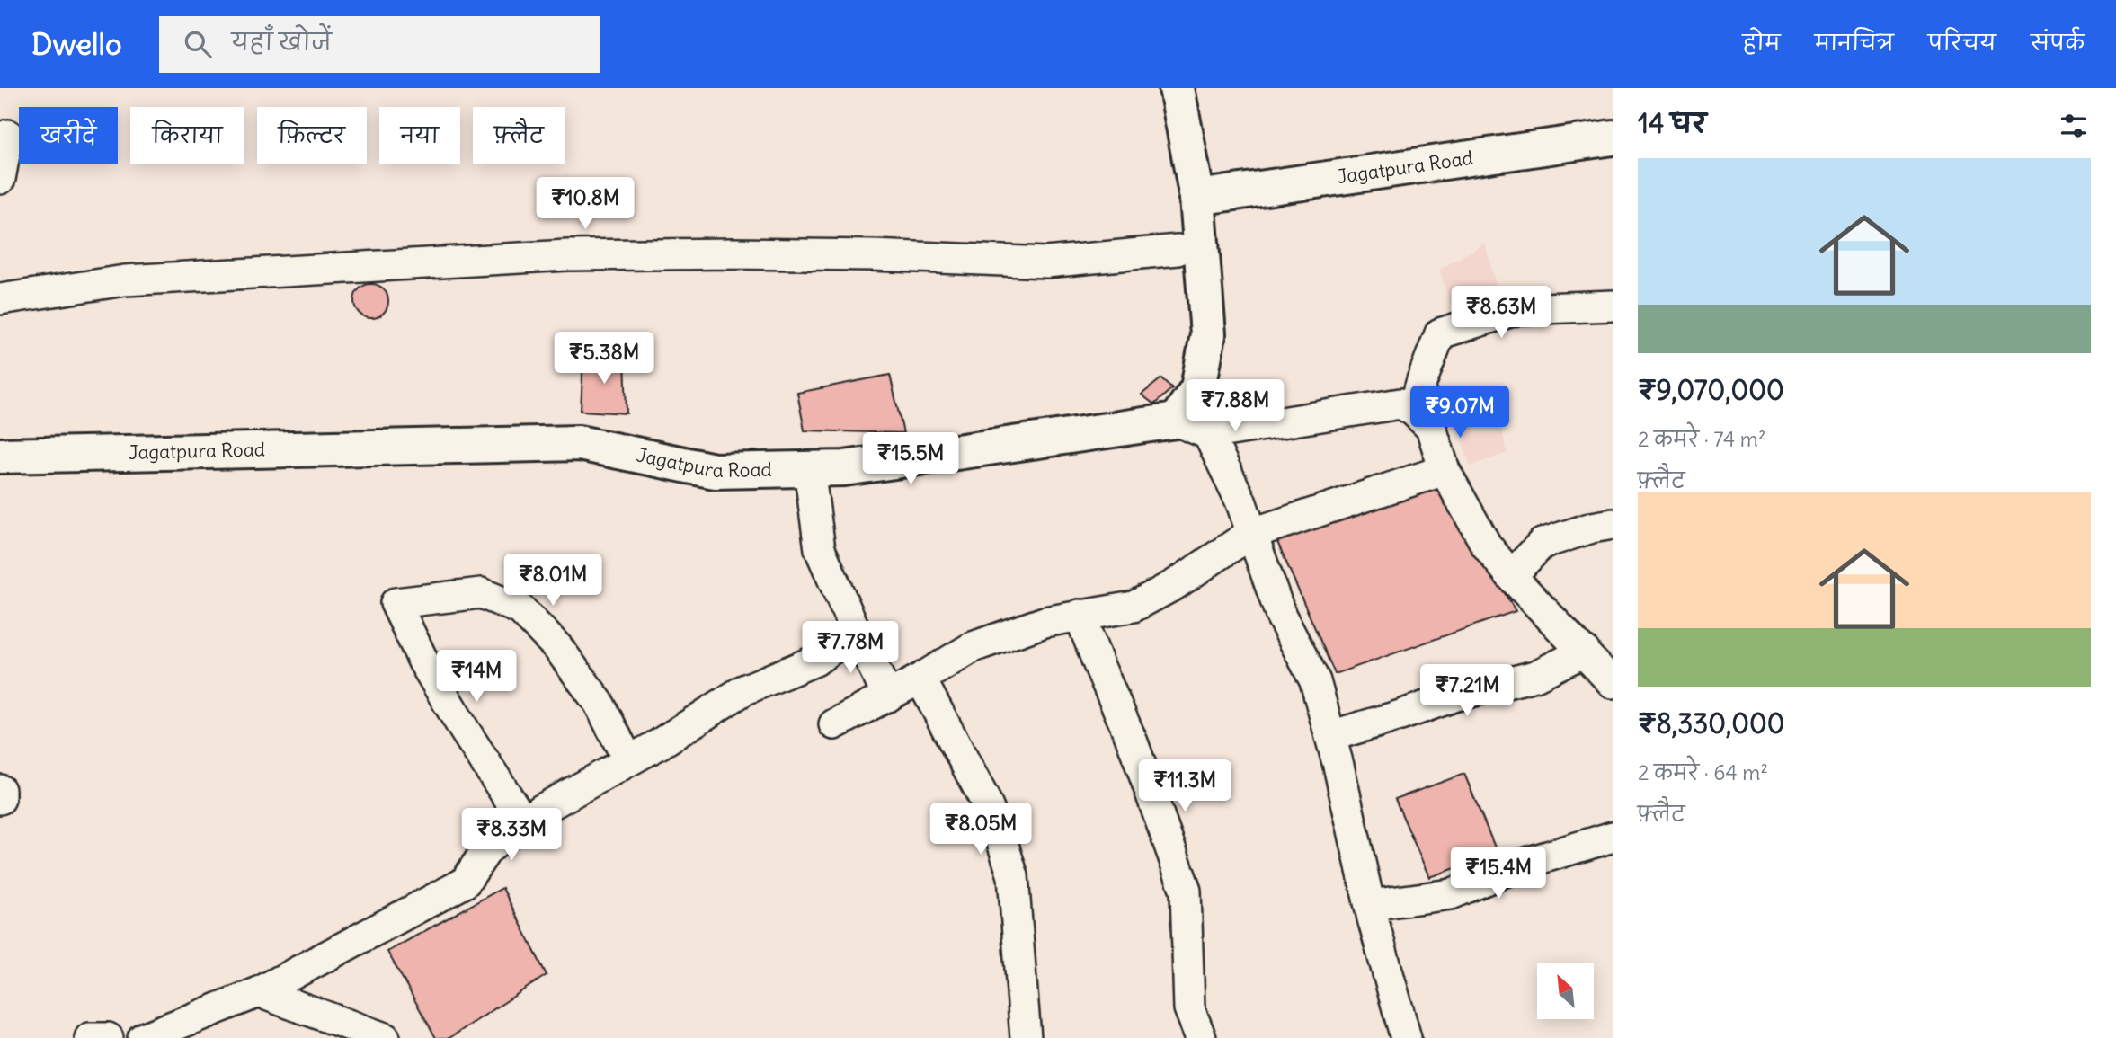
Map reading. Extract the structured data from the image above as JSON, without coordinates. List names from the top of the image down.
{
  "streets": {
    "street": ["Jagatpura Road"]
  },
  "north": "top left",
  "page": {
    "header": "Dwello",
    "search": "यहाँ खोजें",
    "nav": [
      "होम",
      "मानचित्र",
      "परिचय",
      "संपर्क"
    ],
    "heading": "14 घर",
    "chip": [
      "खरीदें",
      "किराया",
      "फ़िल्टर",
      "नया",
      "फ़्लैट"
    ],
    "list": [
      {
        "name": "₹9,070,000",
        "note": "2 कमरे · 74 m² · फ़्लैट"
      },
      {
        "name": "₹8,330,000",
        "note": "2 कमरे · 64 m² · फ़्लैट"
      }
    ],
    "price": [
      "₹10.8M",
      "₹8.63M",
      "₹5.38M",
      "₹7.88M",
      "₹9.07M",
      "₹15.5M",
      "₹8.01M",
      "₹7.78M",
      "₹14M",
      "₹7.21M",
      "₹11.3M",
      "₹8.05M",
      "₹8.33M",
      "₹15.4M"
    ]
  }
}
